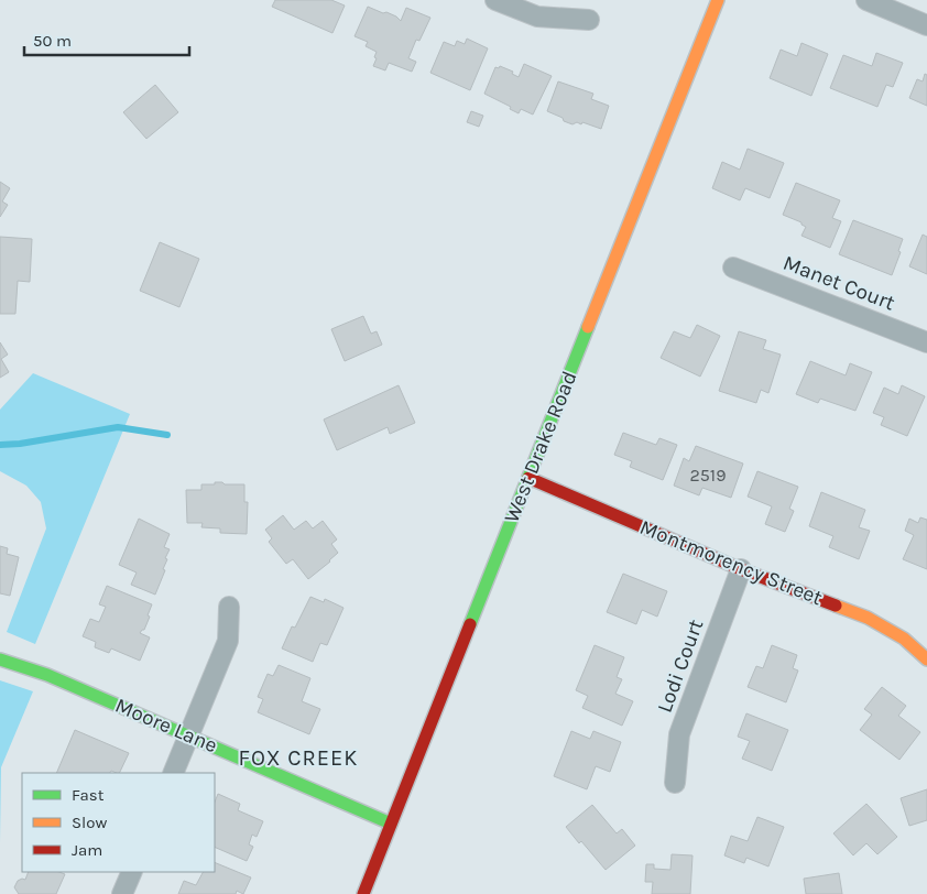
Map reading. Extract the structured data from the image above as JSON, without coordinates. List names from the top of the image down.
{
  "streets": {
    "main road": ["West Drake Road", "Montmorency Street", "Moore Lane"],
    "street": ["Manet Court", "Lodi Court"]
  },
  "crossings": [
    ["West Drake Road", "Montmorency Street"],
    ["West Drake Road", "Moore Lane"],
    ["Montmorency Street", "Lodi Court"]
  ],
  "districts": ["FOX CREEK"],
  "house_numbers": ["2519"],
  "legend": ["Fast", "Slow", "Jam"],
  "scale_bar": "50 m"
}
